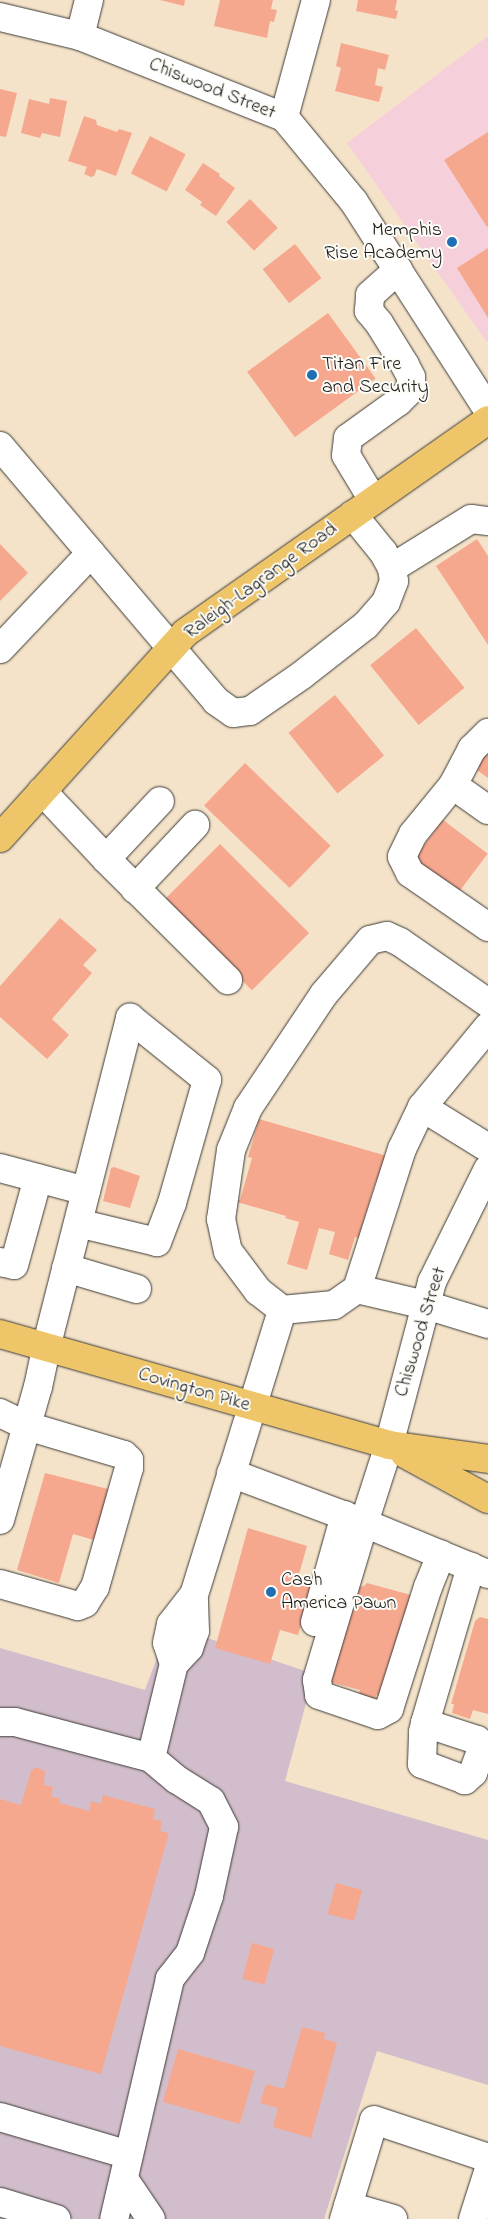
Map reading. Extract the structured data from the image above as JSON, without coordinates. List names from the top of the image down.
{
  "streets": {
    "main road": ["Raleigh-Lagrange Road", "Covington Pike"],
    "street": ["Chiswood Street"]
  },
  "crossings": [
    ["Chiswood Street", "Covington Pike"]
  ],
  "places": ["Memphis Rise Academy", "Titan Fire and Security", "Cash America Pawn"]
}
